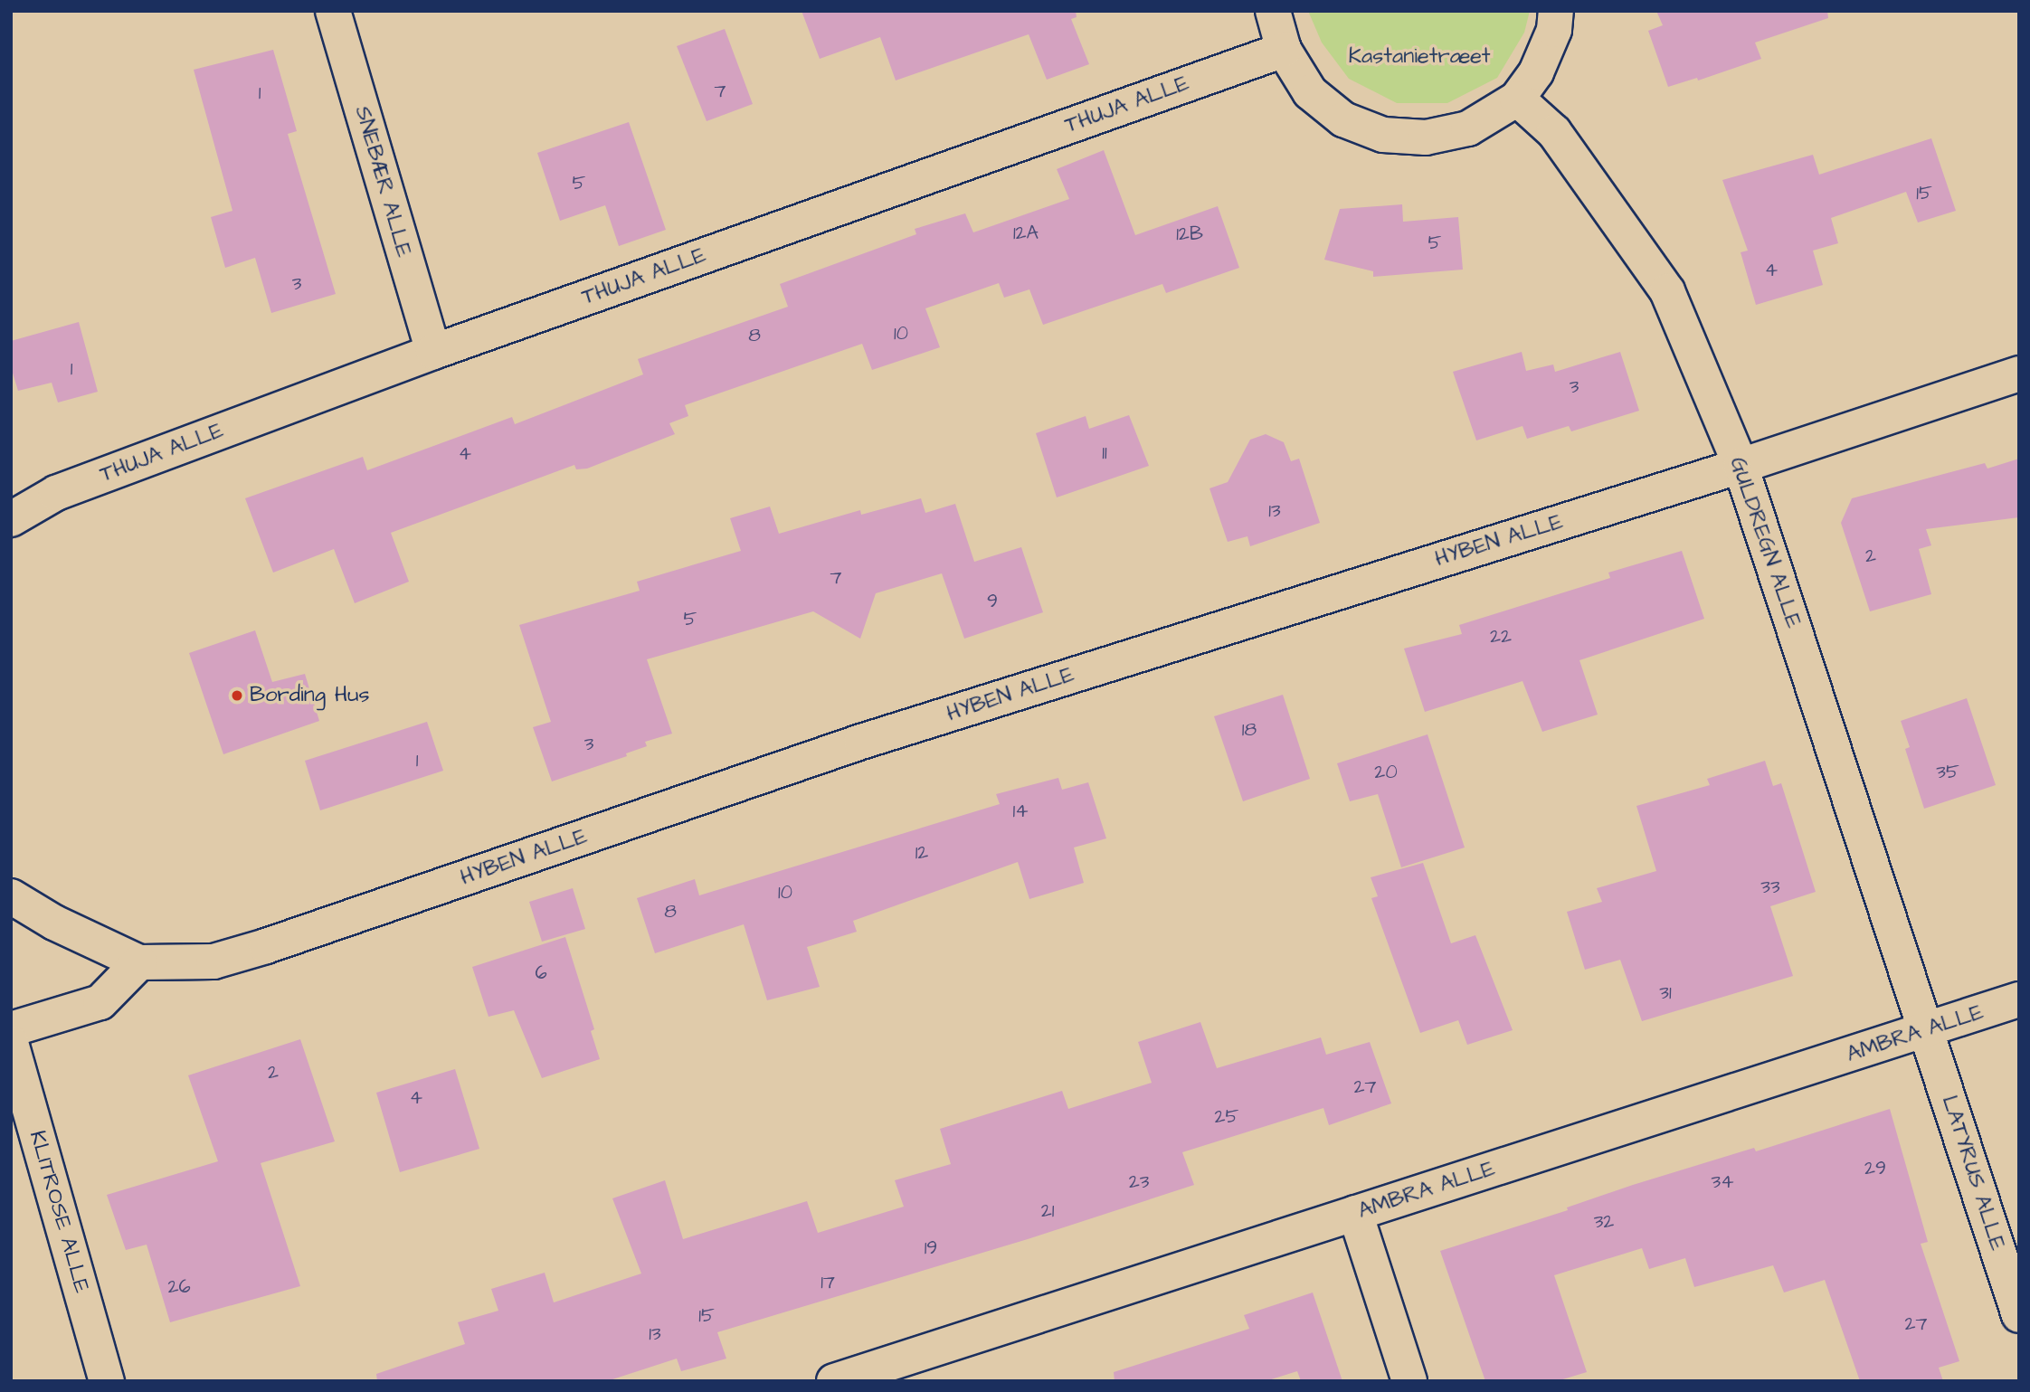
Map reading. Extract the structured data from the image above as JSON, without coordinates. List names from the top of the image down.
{
  "streets": {
    "street": [
      "THUJA ALLE",
      "SNEBÆR ALLE",
      "HYBEN ALLE",
      "GULDREGN ALLE",
      "AMBRA ALLE",
      "LATYRUS ALLE",
      "KLITROSE ALLE"
    ]
  },
  "crossings": [
    ["THUJA ALLE", "SNEBÆR ALLE"],
    ["HYBEN ALLE", "GULDREGN ALLE"],
    ["GULDREGN ALLE", "AMBRA ALLE"],
    ["GULDREGN ALLE", "LATYRUS ALLE"],
    ["AMBRA ALLE", "LATYRUS ALLE"]
  ],
  "parks": ["Kastanietræet"],
  "places": ["Bording Hus"],
  "house_numbers": [
    "7",
    "1",
    "5",
    "15",
    "12A",
    "12B",
    "5",
    "4",
    "3",
    "10",
    "8",
    "1",
    "3",
    "11",
    "4",
    "13",
    "2",
    "7",
    "9",
    "5",
    "22",
    "18",
    "3",
    "1",
    "20",
    "35",
    "14",
    "12",
    "33",
    "10",
    "8",
    "6",
    "31",
    "2",
    "27",
    "4",
    "25",
    "29",
    "23",
    "34",
    "21",
    "32",
    "19",
    "17",
    "26",
    "15",
    "27",
    "13"
  ]
}
